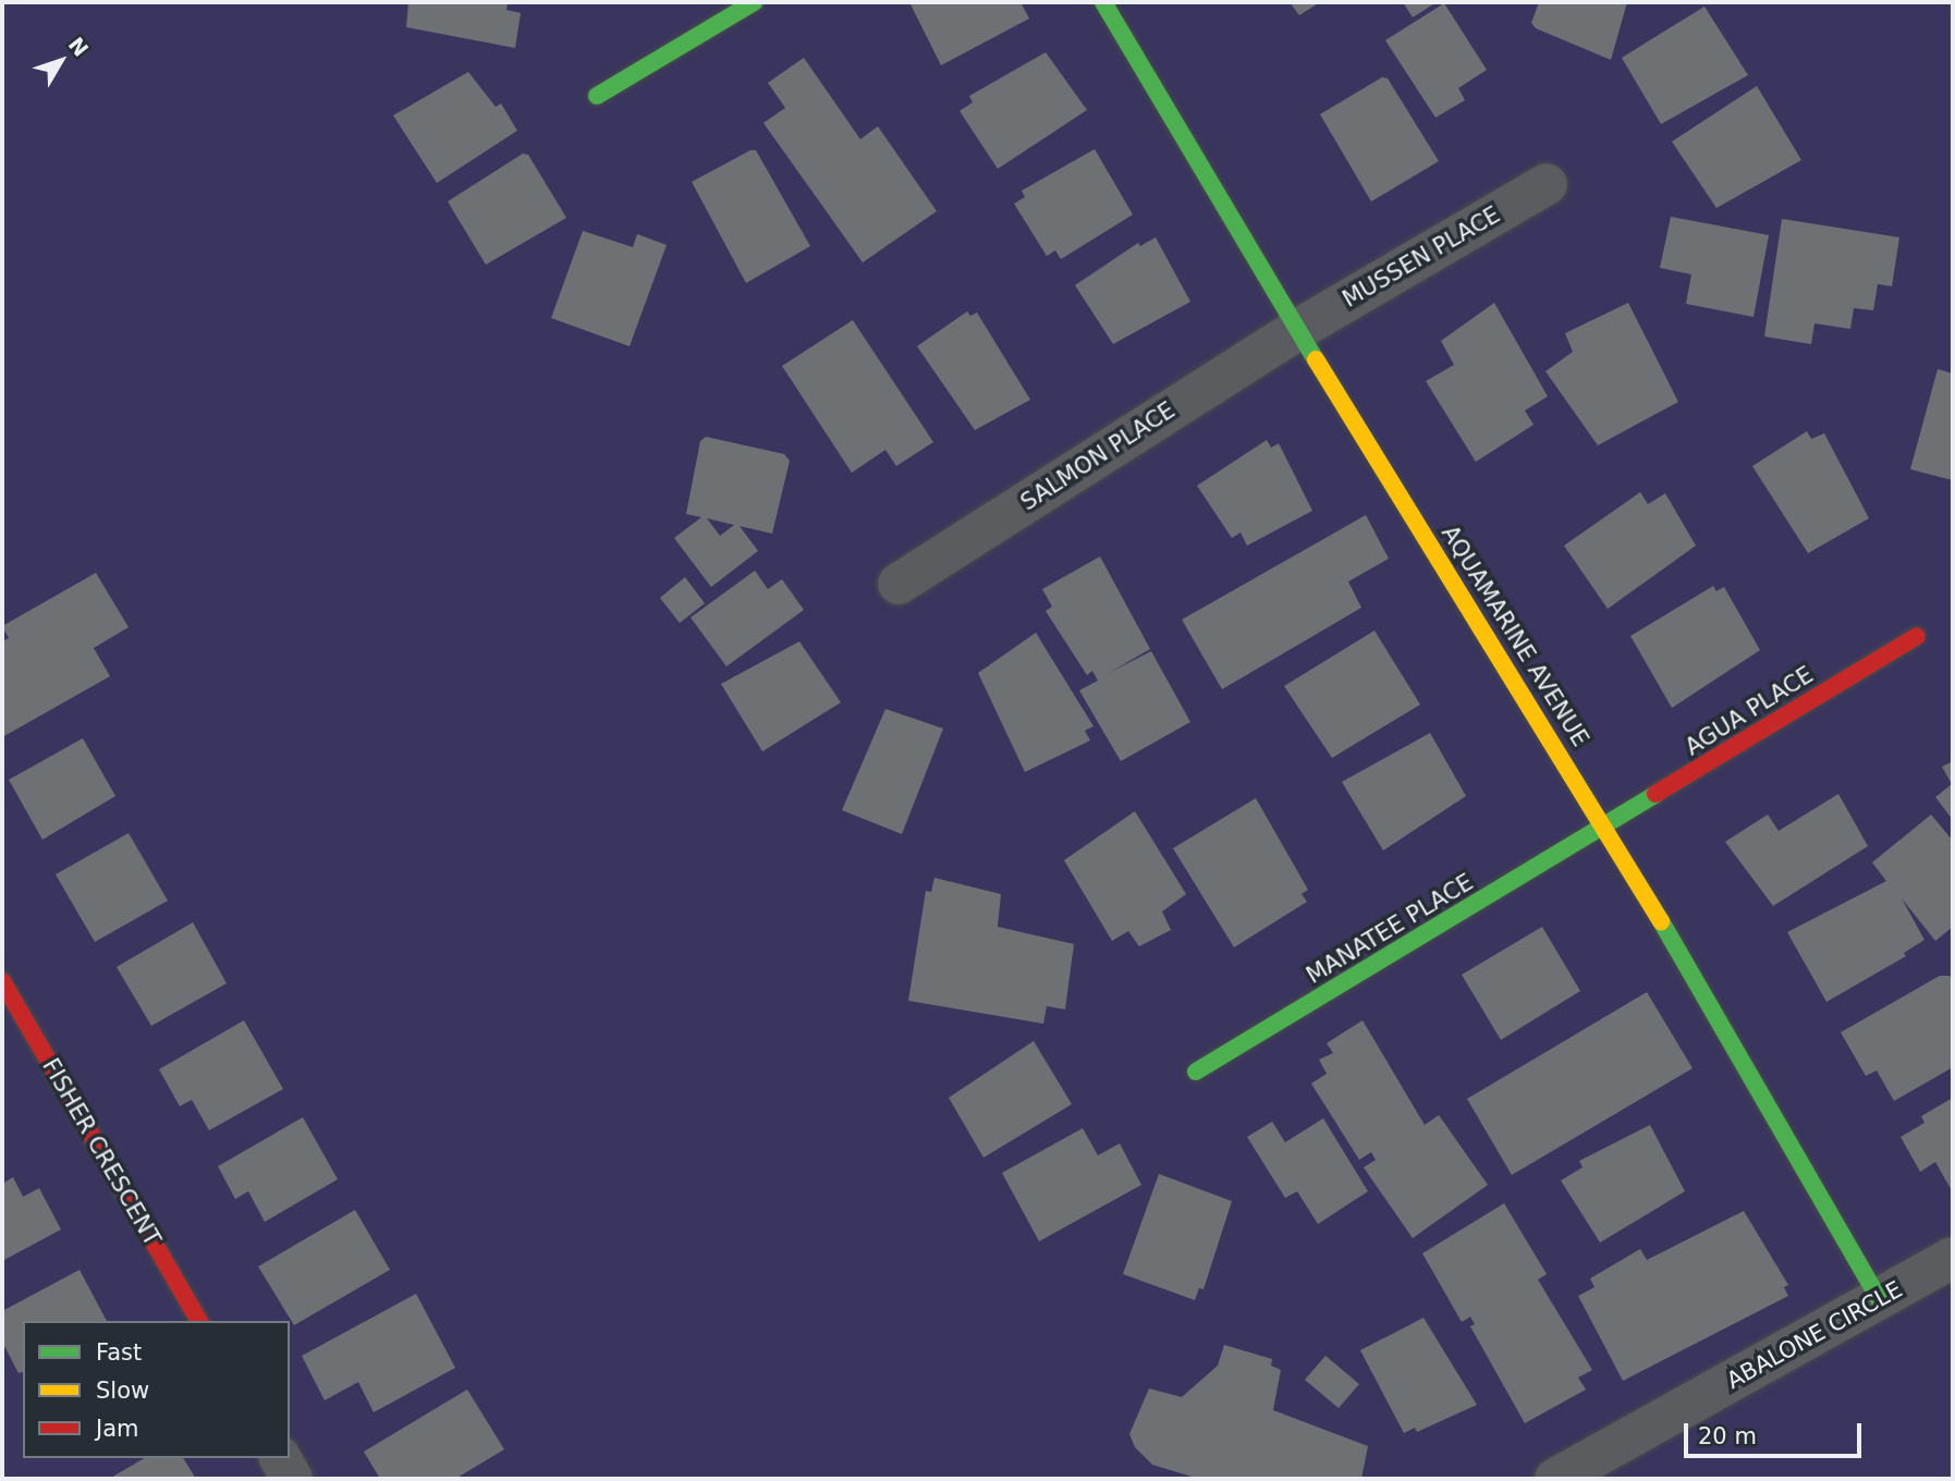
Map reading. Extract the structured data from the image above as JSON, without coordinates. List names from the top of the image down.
{
  "streets": {
    "street": [
      "MUSSEN PLACE",
      "SALMON PLACE",
      "AQUAMARINE AVENUE",
      "AGUA PLACE",
      "MANATEE PLACE",
      "FISHER CRESCENT",
      "ABALONE CIRCLE"
    ]
  },
  "crossings": [
    ["MUSSEN PLACE", "SALMON PLACE"],
    ["MUSSEN PLACE", "AQUAMARINE AVENUE"],
    ["SALMON PLACE", "AQUAMARINE AVENUE"],
    ["AQUAMARINE AVENUE", "AGUA PLACE"],
    ["AQUAMARINE AVENUE", "MANATEE PLACE"],
    ["AQUAMARINE AVENUE", "ABALONE CIRCLE"],
    ["AGUA PLACE", "MANATEE PLACE"]
  ],
  "legend": ["Fast", "Slow", "Jam"],
  "scale_bar": "20 m",
  "north": "top right"
}
